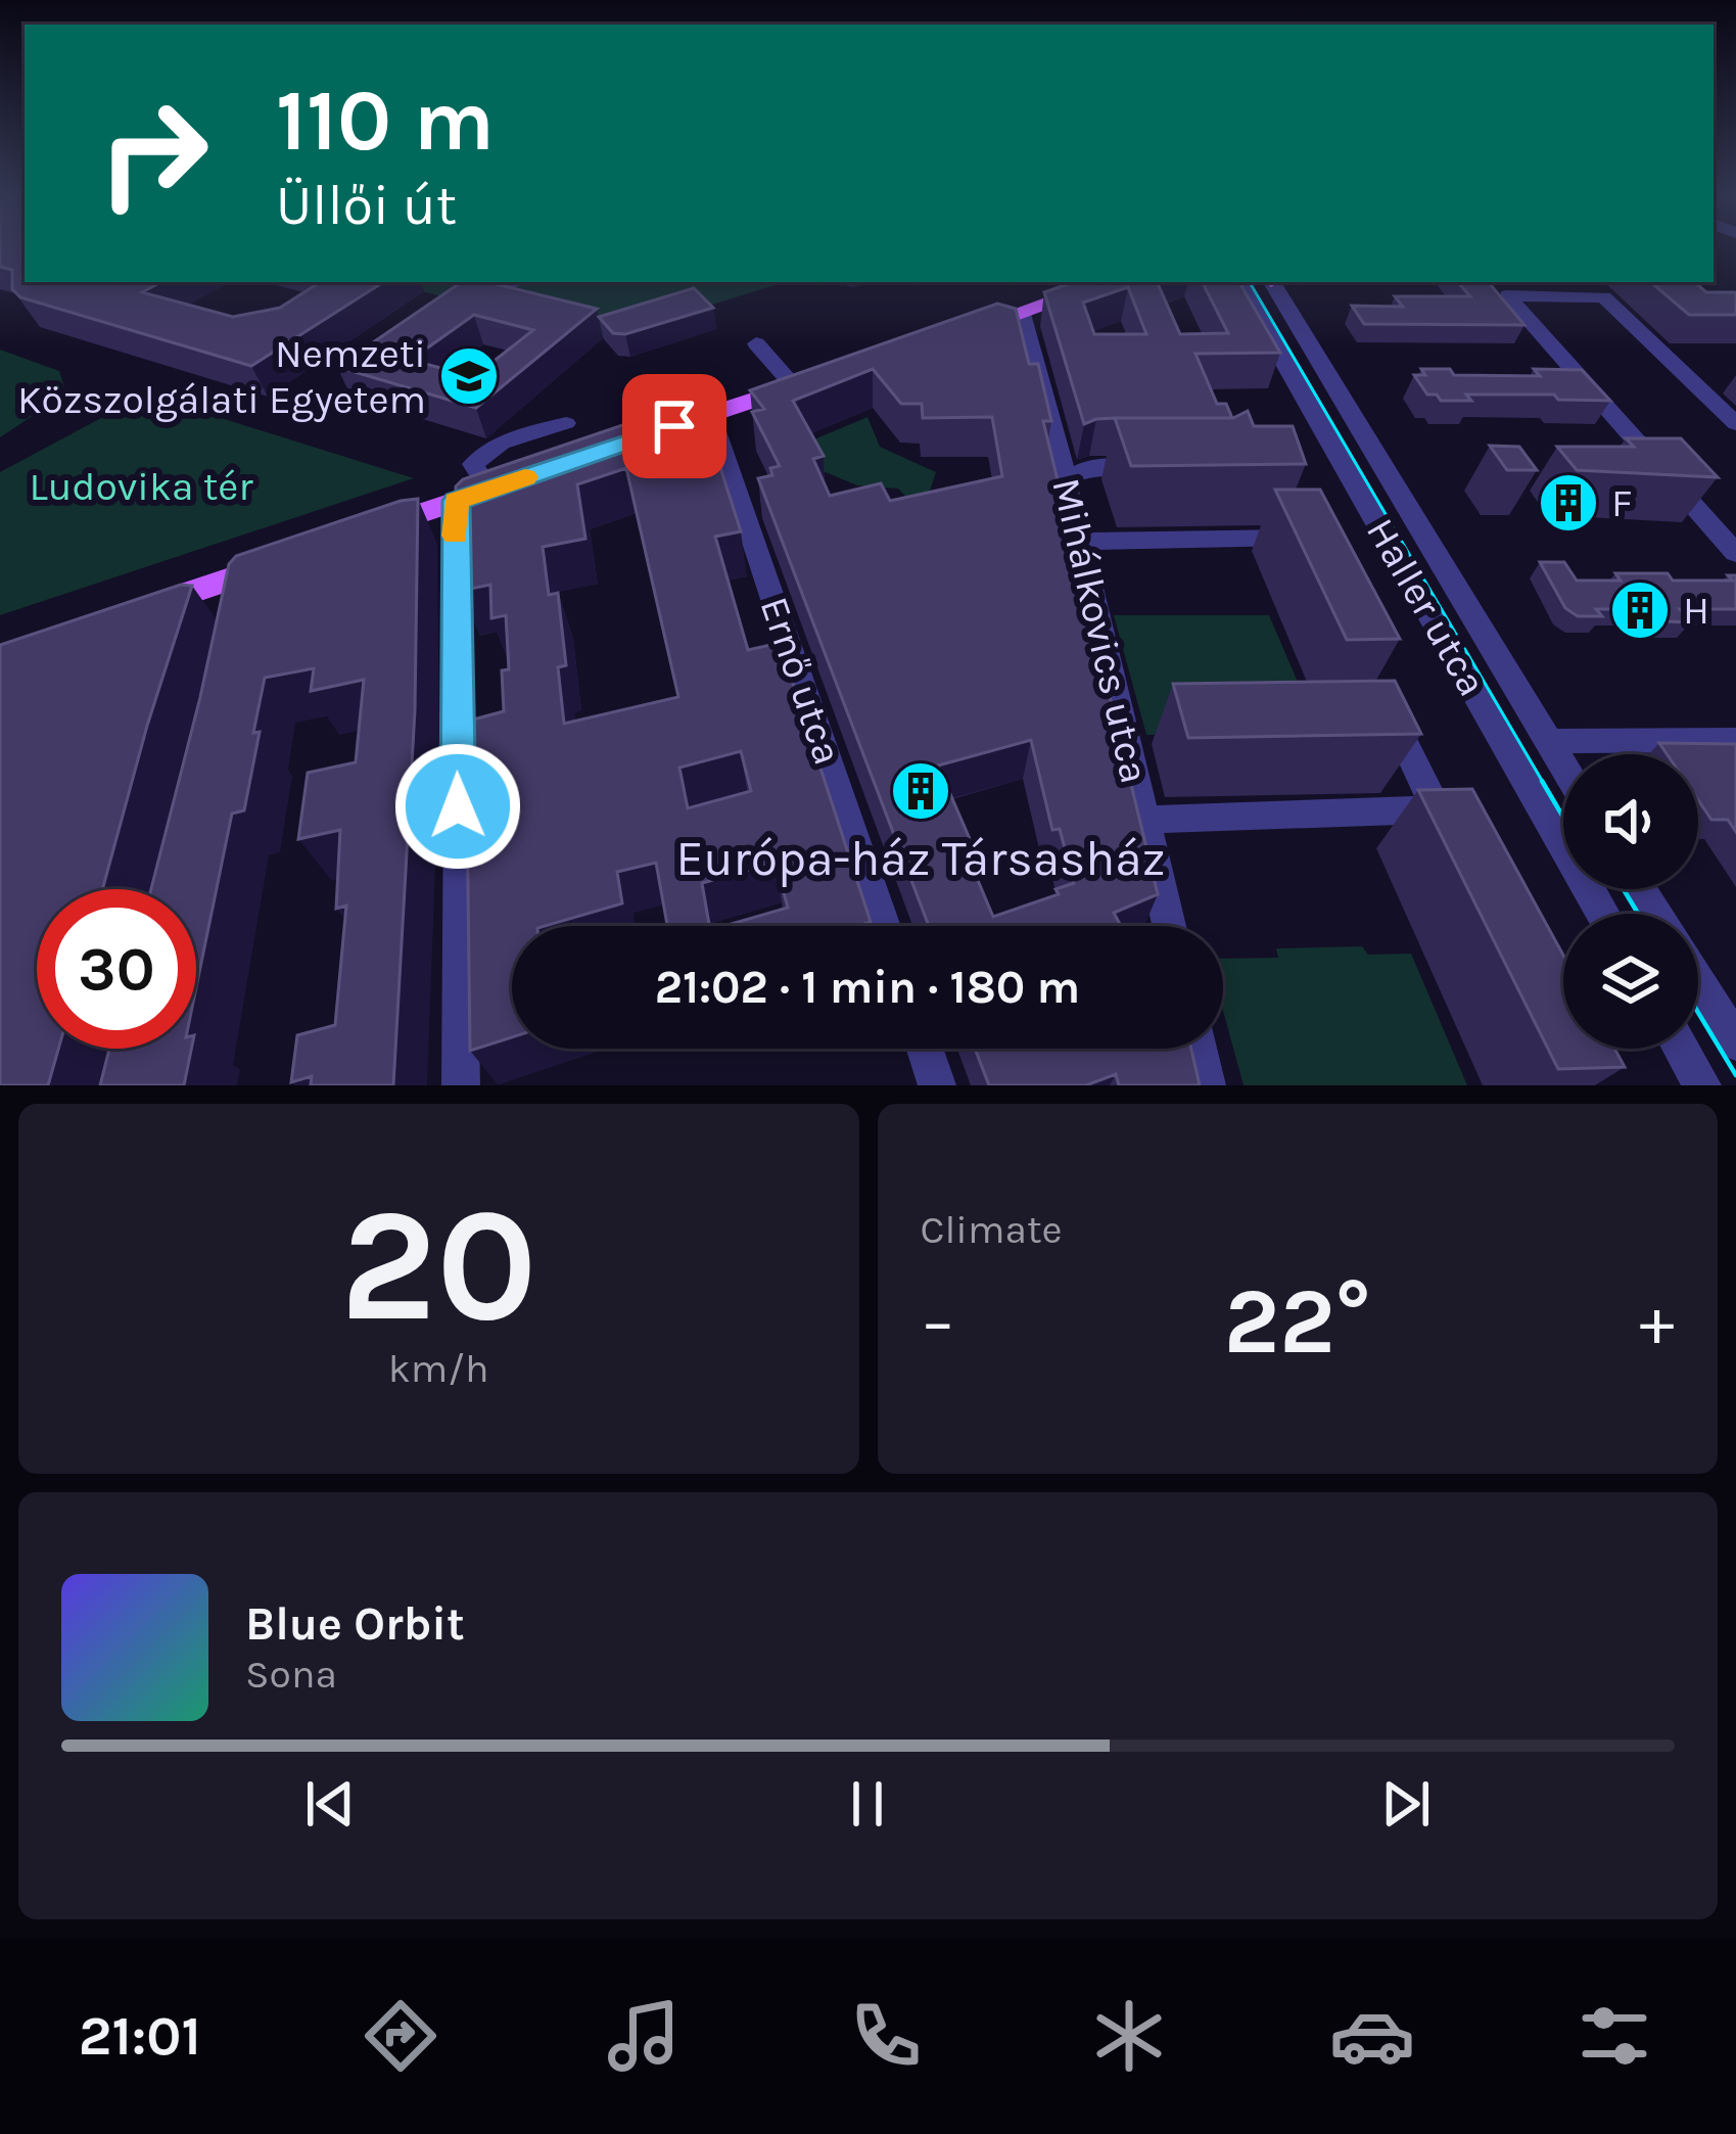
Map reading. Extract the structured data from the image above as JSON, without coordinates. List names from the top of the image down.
{
  "streets": {
    "street": ["Haller utca", "Mihálkovics utca", "Ernő utca"]
  },
  "parks": ["Ludovika tér"],
  "places": {
    "school or university": ["Nemzeti Közszolgálati Egyetem"],
    "building": ["F", "H", "Európa-ház Társasház"]
  },
  "page": {
    "turn": ["110 m", "Üllői út"],
    "limit": "30",
    "trip": "21:02 · 1 min · 180 m",
    "tile": [
      ["20", "km/h"],
      "Climate"
    ],
    "heat": ["−", "22°", "+"],
    "song": ["Blue Orbit", "Sona"],
    "tabs": "21:01"
  }
}
